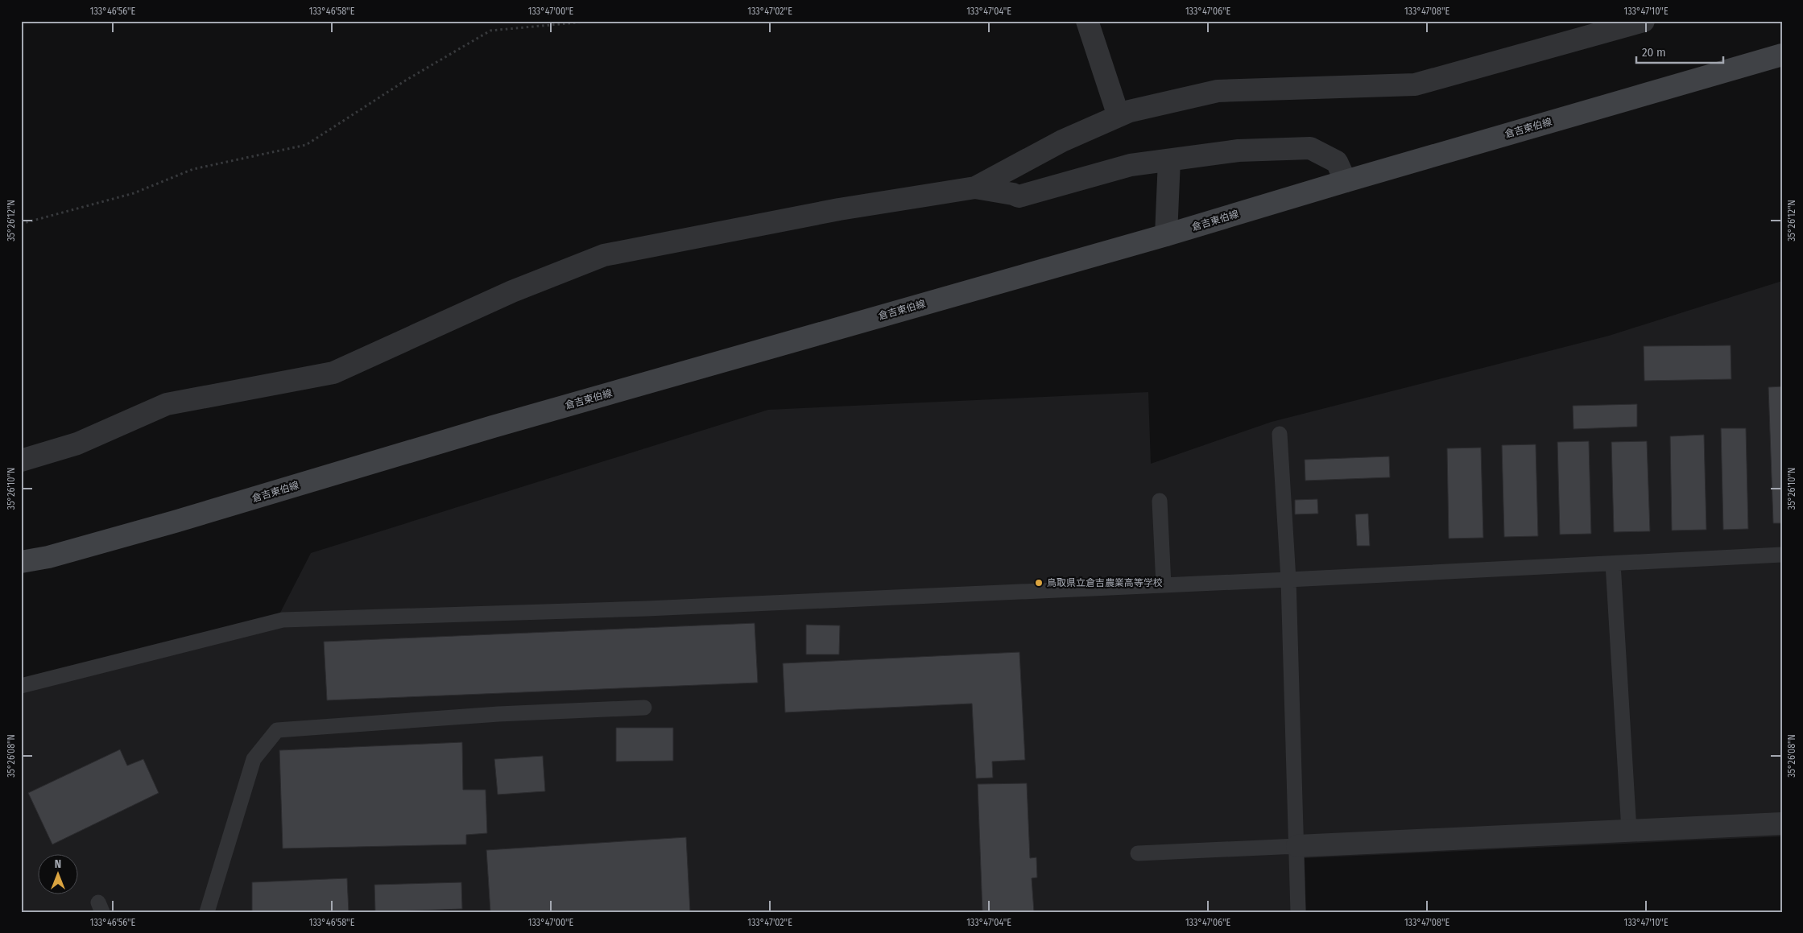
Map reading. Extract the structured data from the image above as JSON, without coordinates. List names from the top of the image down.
{
  "streets": {
    "main road": ["倉吉東伯線"]
  },
  "places": ["鳥取県立倉吉農業高等学校"],
  "scale_bar": "20 m",
  "north": "top",
  "coordinates": [
    "133°46'56\"E",
    "133°46'58\"E",
    "133°47'00\"E",
    "133°47'02\"E",
    "133°47'04\"E",
    "133°47'06\"E",
    "133°47'08\"E",
    "133°47'10\"E",
    "35°26'12\"N",
    "35°26'10\"N",
    "35°26'08\"N"
  ]
}
